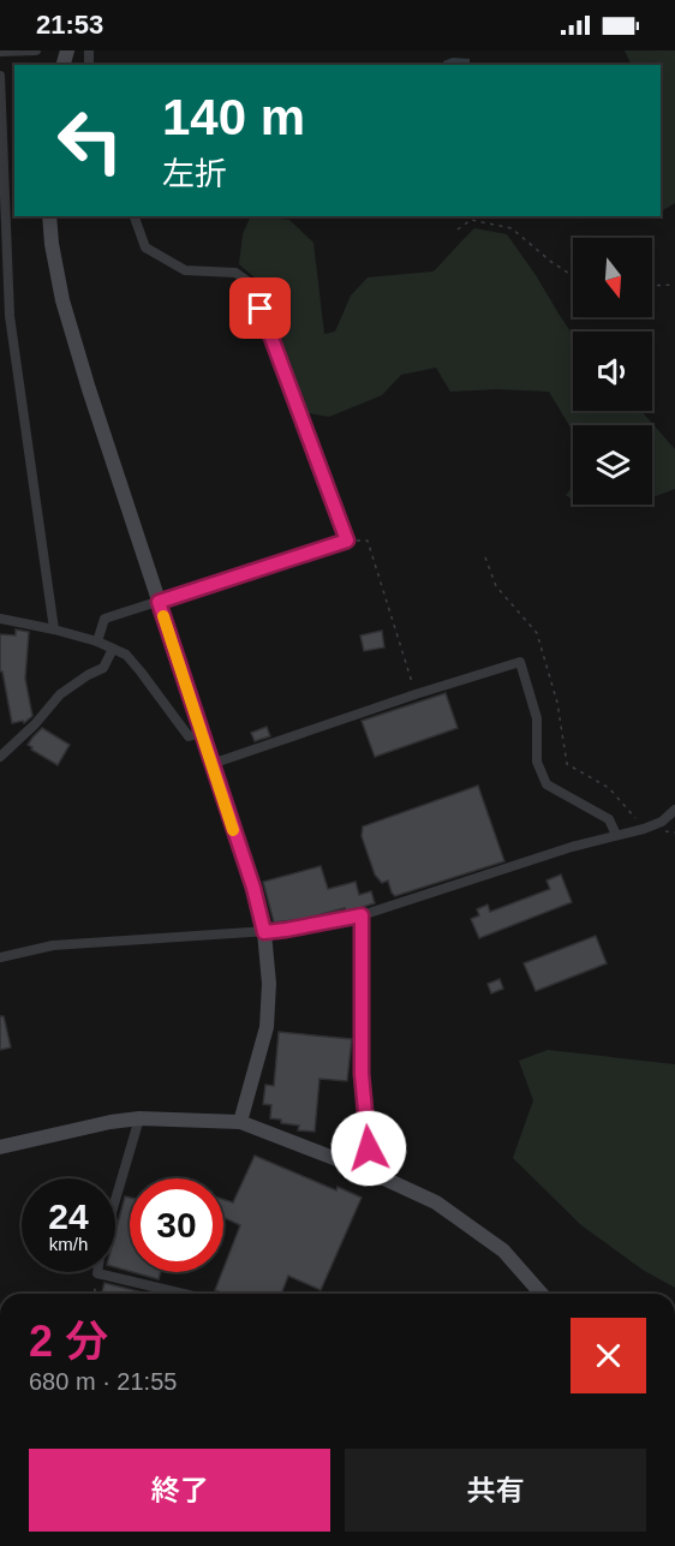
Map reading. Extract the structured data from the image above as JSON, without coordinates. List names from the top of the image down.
{
  "north": "bottom",
  "page": {
    "status": "21:53",
    "turn": ["140 m", "左折"],
    "speed": "24 km/h",
    "limit": "30",
    "heading": ["2 分", "680 m · 21:55"],
    "buttons": ["終了", "共有"]
  }
}
